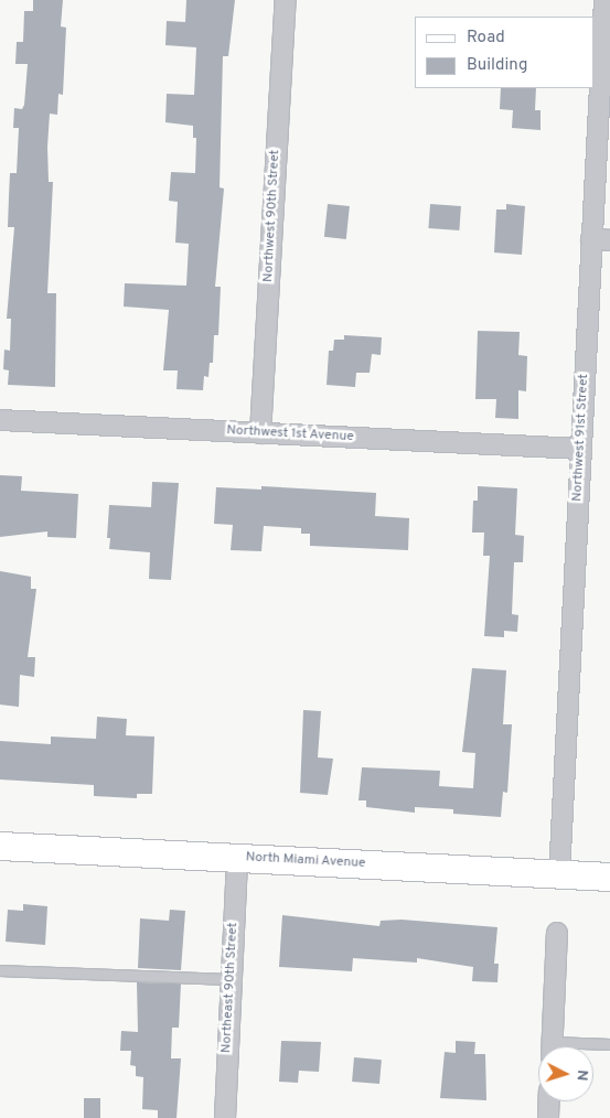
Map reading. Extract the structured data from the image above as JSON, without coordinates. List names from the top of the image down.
{
  "streets": {
    "main road": ["North Miami Avenue"],
    "street": [
      "Northwest 90th Street",
      "Northwest 1st Avenue",
      "Northwest 91st Street",
      "Northeast 90th Street"
    ]
  },
  "crossings": [
    ["Northwest 90th Street", "Northwest 1st Avenue"],
    ["Northwest 1st Avenue", "Northwest 91st Street"],
    ["Northwest 91st Street", "North Miami Avenue"],
    ["North Miami Avenue", "Northeast 90th Street"]
  ],
  "legend": ["Road", "Building"],
  "north": "right"
}
